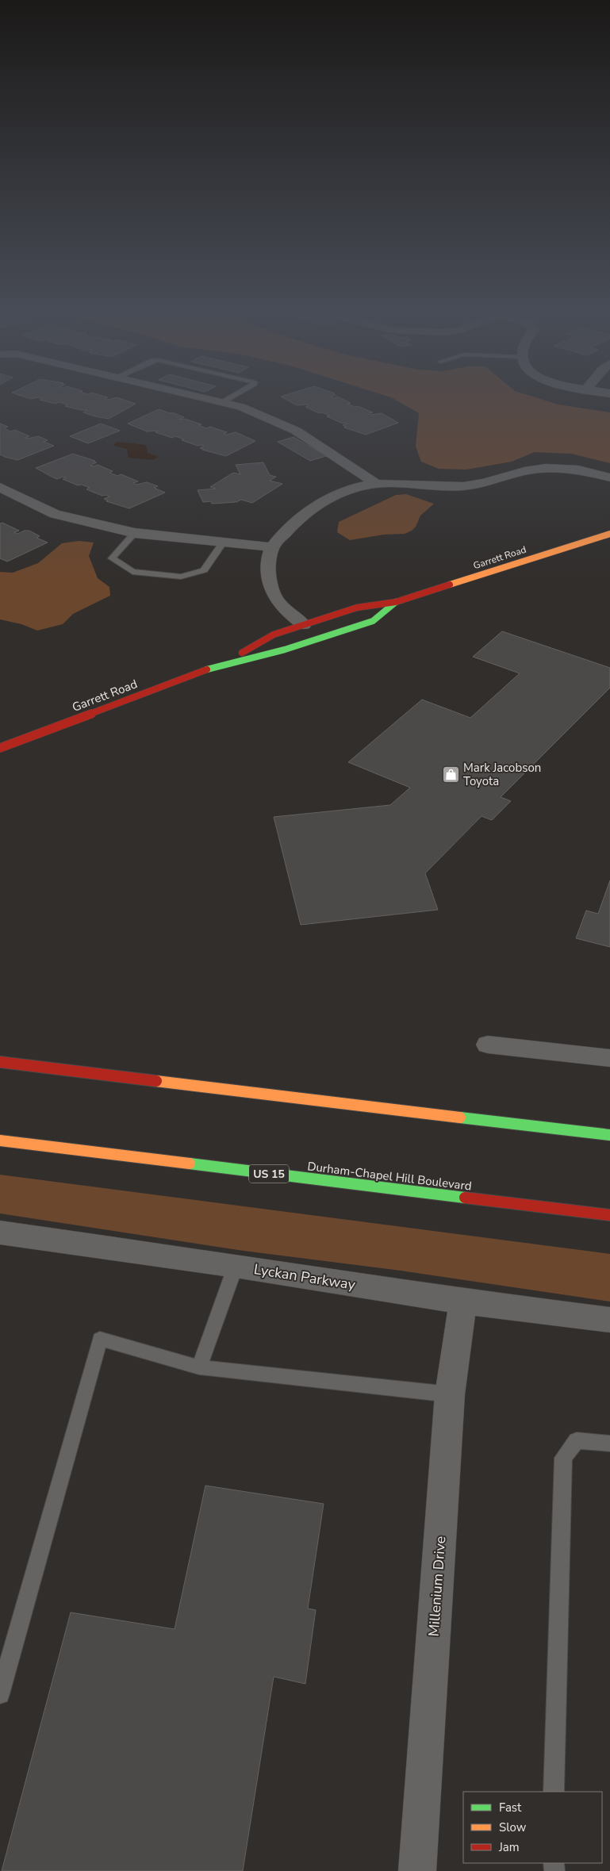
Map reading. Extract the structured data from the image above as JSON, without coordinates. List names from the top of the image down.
{
  "streets": {
    "main road": ["Garrett Road", "US 15", "Durham-Chapel Hill Boulevard"],
    "street": ["Lyckan Parkway", "Millenium Drive"]
  },
  "crossings": [
    ["Lyckan Parkway", "Millenium Drive"]
  ],
  "places": {
    "shop": ["Mark Jacobson Toyota"]
  },
  "legend": ["Fast", "Slow", "Jam"]
}
